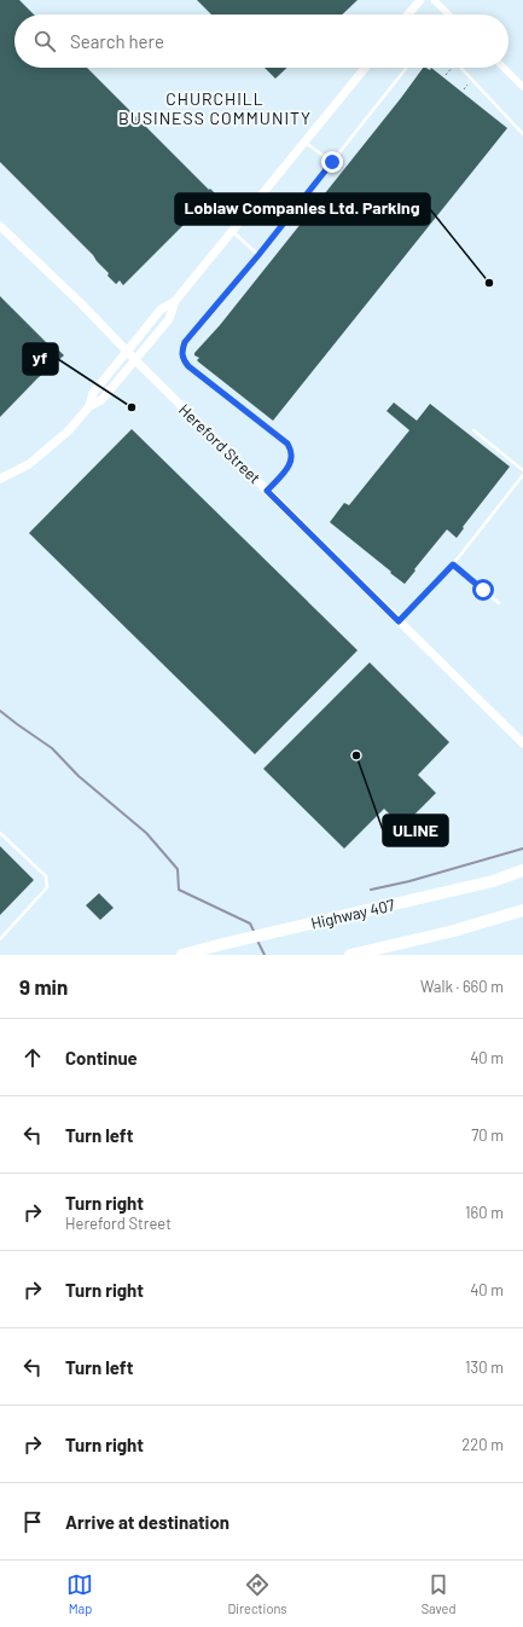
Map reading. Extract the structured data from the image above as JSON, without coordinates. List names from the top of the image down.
{
  "streets": {
    "highway": ["Highway 407"],
    "street": ["Hereford Street"]
  },
  "districts": ["CHURCHILL BUSINESS COMMUNITY"],
  "places": ["Loblaw Companies Ltd. Parking", "yf", "ULINE"],
  "page": {
    "search": "Search here",
    "heading": ["9 min", "Walk · 660 m"],
    "list": [
      ["Continue", "40 m"],
      ["Turn left", "70 m"],
      ["Turn right", "Hereford Street", "160 m"],
      ["Turn right", "40 m"],
      ["Turn left", "130 m"],
      ["Turn right", "220 m"],
      "Arrive at destination"
    ],
    "nav": ["Map", "Directions", "Saved"]
  }
}
